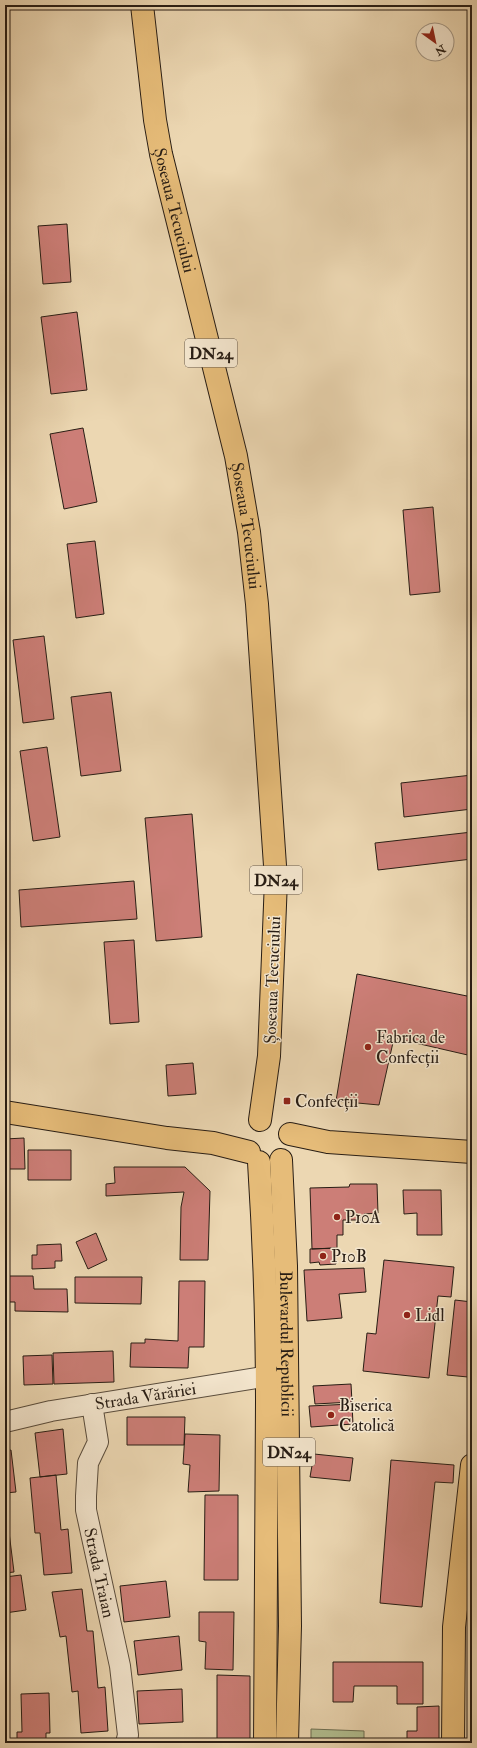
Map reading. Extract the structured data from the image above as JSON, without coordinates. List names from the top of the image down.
{
  "streets": {
    "main road": ["Șoseaua Tecuciului", "DN24", "Bulevardul Republicii"],
    "street": ["Strada Vărăriei", "Strada Traian"]
  },
  "crossings": [
    ["Șoseaua Tecuciului", "Bulevardul Republicii"],
    ["Bulevardul Republicii", "Strada Vărăriei"],
    ["Strada Vărăriei", "Strada Traian"]
  ],
  "places": {
    "other": [
      "Fabrica de Confecții",
      "P10A",
      "P10B",
      "Lidl",
      "Biserica Catolică"
    ],
    "transit": ["Confecții"]
  },
  "north": "bottom right"
}
